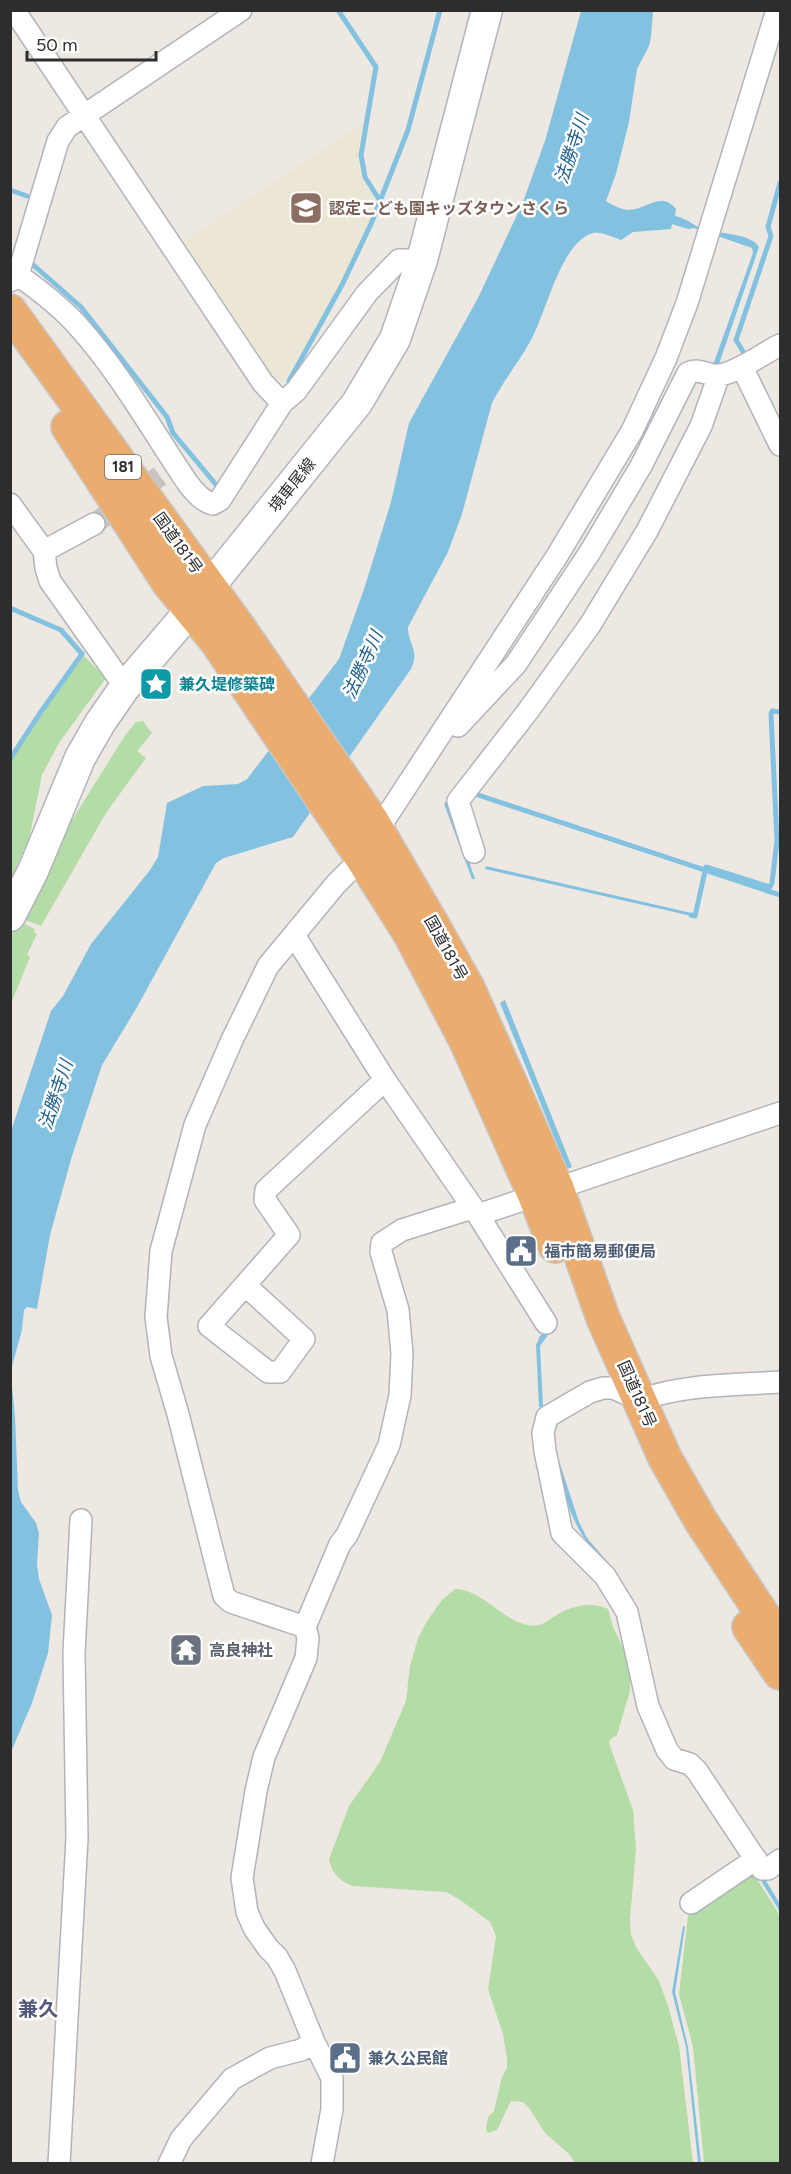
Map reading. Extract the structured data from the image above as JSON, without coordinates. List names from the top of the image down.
{
  "streets": {
    "highway": ["181", "国道181号"],
    "main road": ["境車尾線"]
  },
  "crossings": [
    ["境車尾線", "国道181号"]
  ],
  "districts": ["兼久"],
  "water": ["法勝寺川"],
  "places": {
    "school or university": ["認定こども園キッズタウンさくら"],
    "place": ["兼久堤修築碑"],
    "public building": ["福市簡易郵便局", "兼久公民館"],
    "temple": ["高良神社"]
  },
  "scale_bar": "50 m"
}
